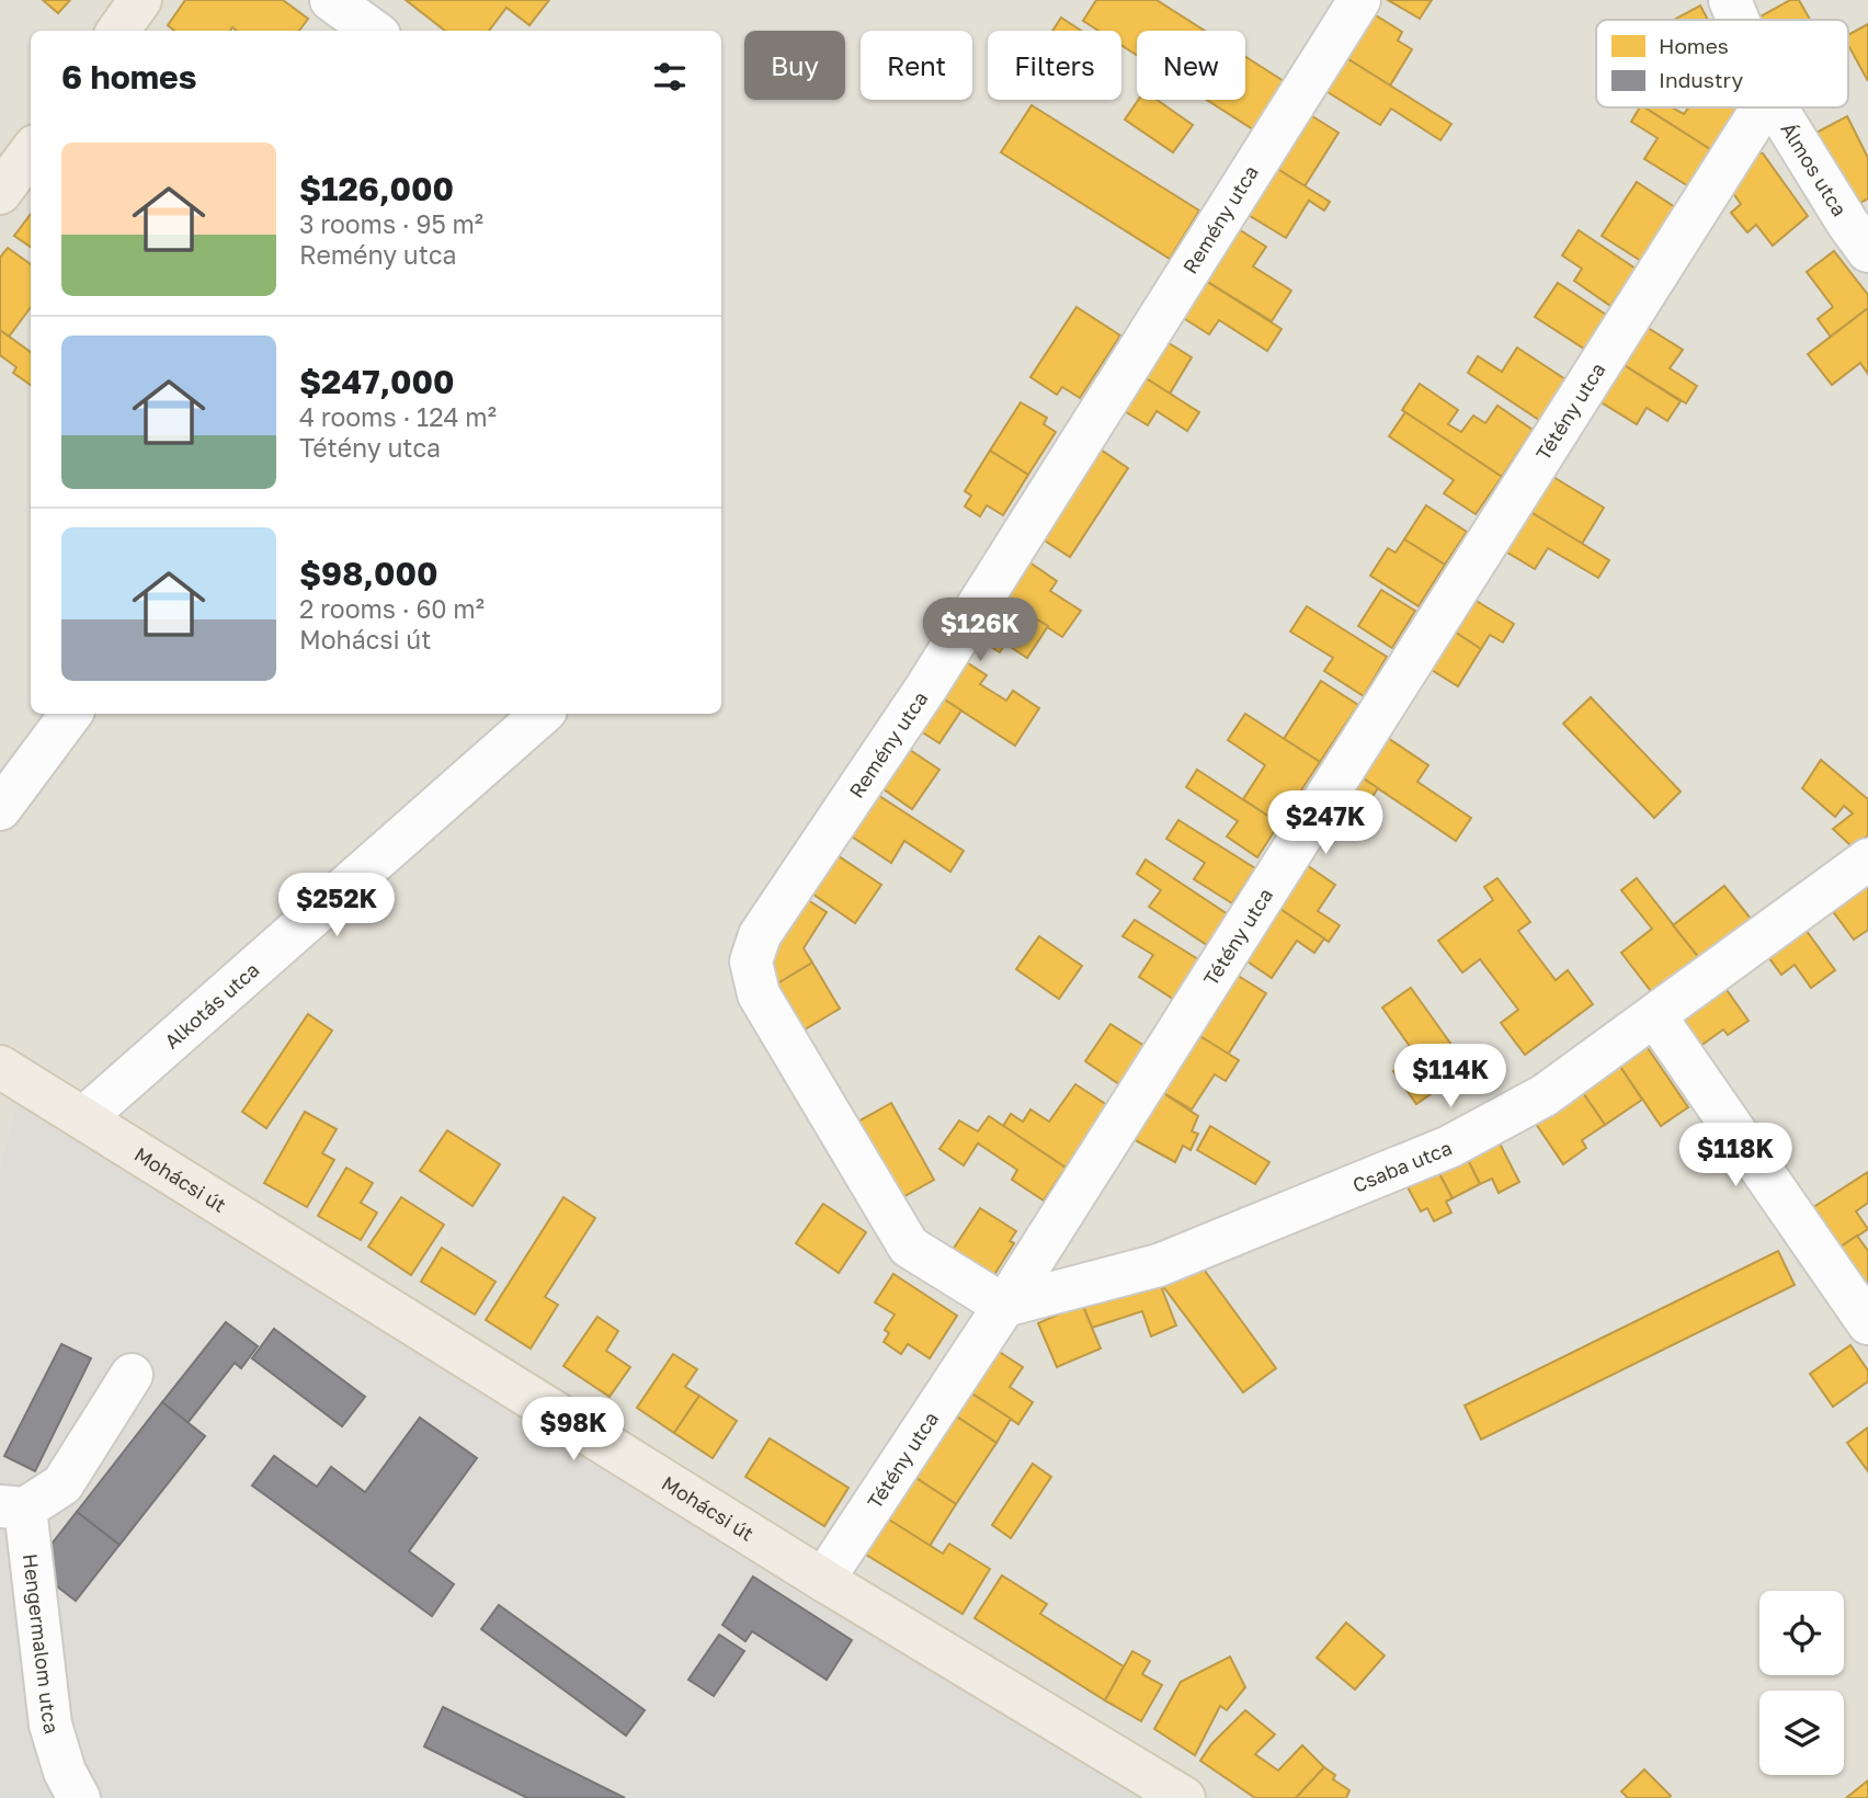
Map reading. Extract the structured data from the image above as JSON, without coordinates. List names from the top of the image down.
{
  "streets": {
    "main road": ["Mohácsi út"],
    "street": [
      "Álmos utca",
      "Remény utca",
      "Tétény utca",
      "Alkotás utca",
      "Csaba utca",
      "Hengermalom utca"
    ]
  },
  "crossings": [
    ["Remény utca", "Tétény utca"],
    ["Remény utca", "Csaba utca"],
    ["Tétény utca", "Csaba utca"],
    ["Tétény utca", "Mohácsi út"],
    ["Alkotás utca", "Mohácsi út"]
  ],
  "legend": ["Homes", "Industry"],
  "page": {
    "chip": [
      "Buy",
      "Rent",
      "Filters",
      "New"
    ],
    "heading": "6 homes",
    "list": [
      {
        "name": "$126,000",
        "note": "3 rooms · 95 m² · Remény utca"
      },
      {
        "name": "$247,000",
        "note": "4 rooms · 124 m² · Tétény utca"
      },
      {
        "name": "$98,000",
        "note": "2 rooms · 60 m² · Mohácsi út"
      }
    ],
    "price": [
      "$126K",
      "$247K",
      "$252K",
      "$114K",
      "$118K",
      "$98K"
    ]
  }
}
